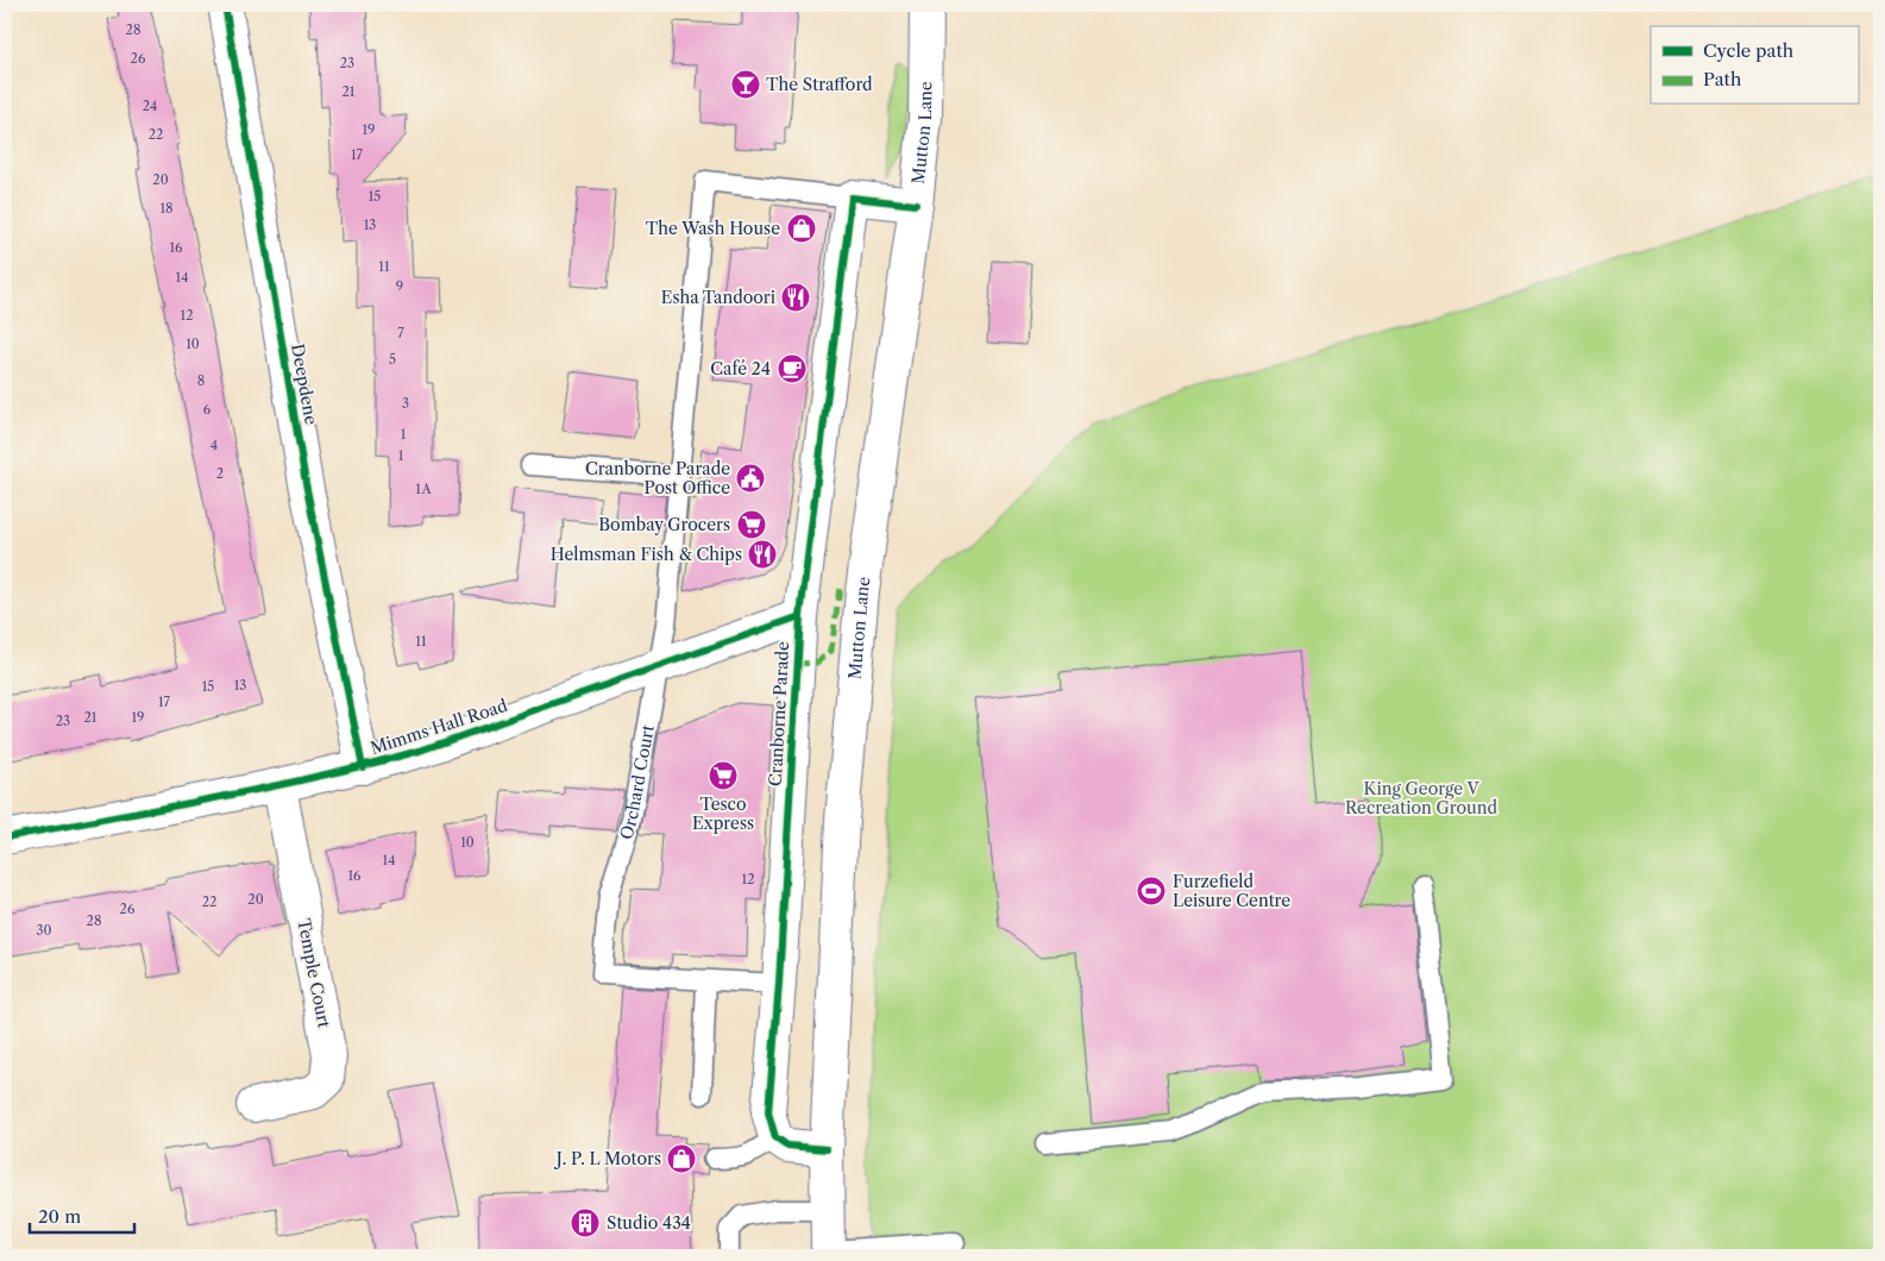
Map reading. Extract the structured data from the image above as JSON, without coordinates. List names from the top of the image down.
{
  "streets": {
    "street": [
      "Mutton Lane",
      "Deepdene",
      "Cranborne Parade",
      "Mimms Hall Road",
      "Temple Court"
    ],
    "lane": ["Orchard Court"]
  },
  "crossings": [
    ["Deepdene", "Mimms Hall Road"],
    ["Cranborne Parade", "Mimms Hall Road"],
    ["Cranborne Parade", "Orchard Court"],
    ["Mimms Hall Road", "Orchard Court"],
    ["Mimms Hall Road", "Temple Court"]
  ],
  "parks": ["King George V Recreation Ground"],
  "places": {
    "bar": ["The Strafford"],
    "shop": ["The Wash House", "J. P. L Motors"],
    "restaurant": ["Esha Tandoori", "Helmsman Fish & Chips"],
    "cafe": ["Café 24"],
    "public building": ["Cranborne Parade Post Office"],
    "supermarket": ["Bombay Grocers", "Tesco Express"],
    "sports": ["Furzefield Leisure Centre"],
    "building": ["Studio 434"]
  },
  "house_numbers": [
    "28",
    "26",
    "23",
    "21",
    "24",
    "19",
    "22",
    "17",
    "20",
    "15",
    "18",
    "13",
    "16",
    "11",
    "14",
    "9",
    "12",
    "7",
    "10",
    "5",
    "8",
    "3",
    "6",
    "1",
    "4",
    "1",
    "2",
    "1A",
    "11",
    "13",
    "15",
    "17",
    "21",
    "19",
    "23",
    "10",
    "14",
    "16",
    "12",
    "20",
    "22",
    "26",
    "28",
    "30"
  ],
  "legend": ["Cycle path", "Path"],
  "scale_bar": "20 m"
}
